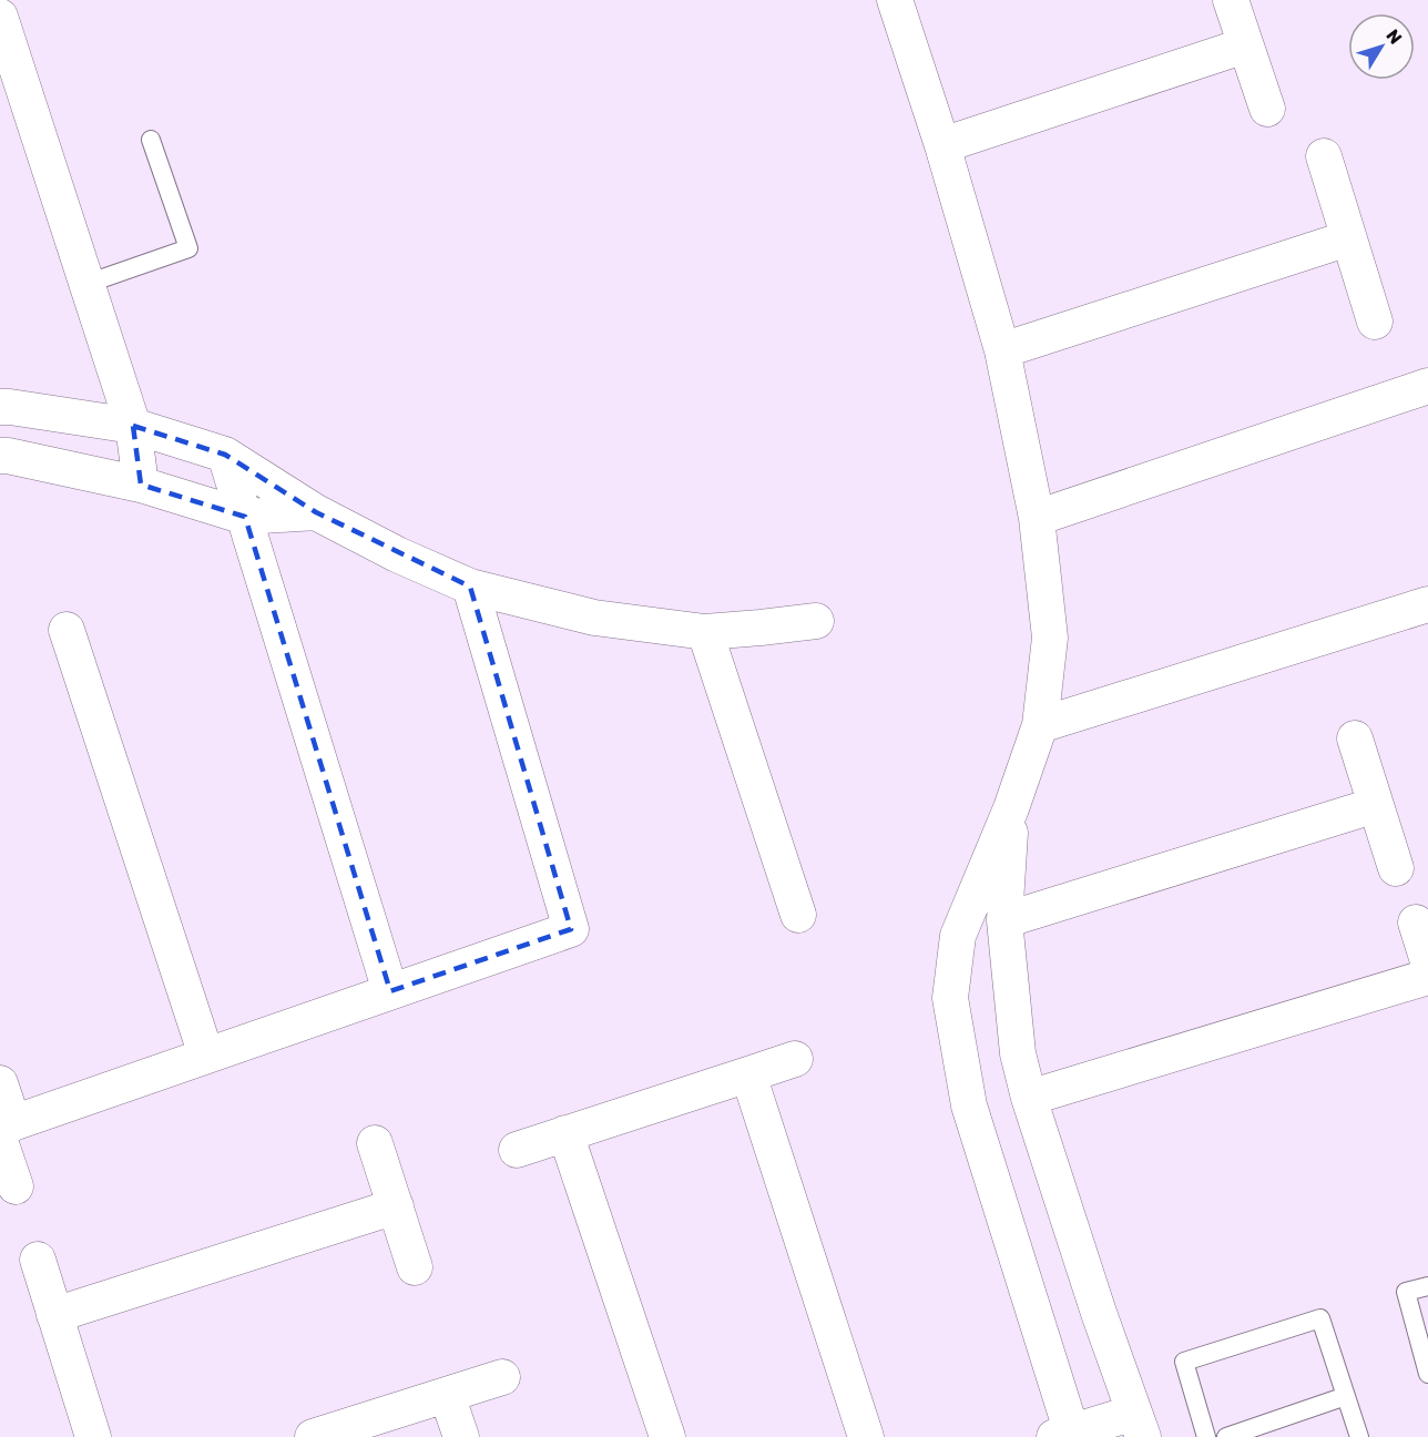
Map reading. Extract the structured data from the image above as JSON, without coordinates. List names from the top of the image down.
{
  "north": "top right"
}
